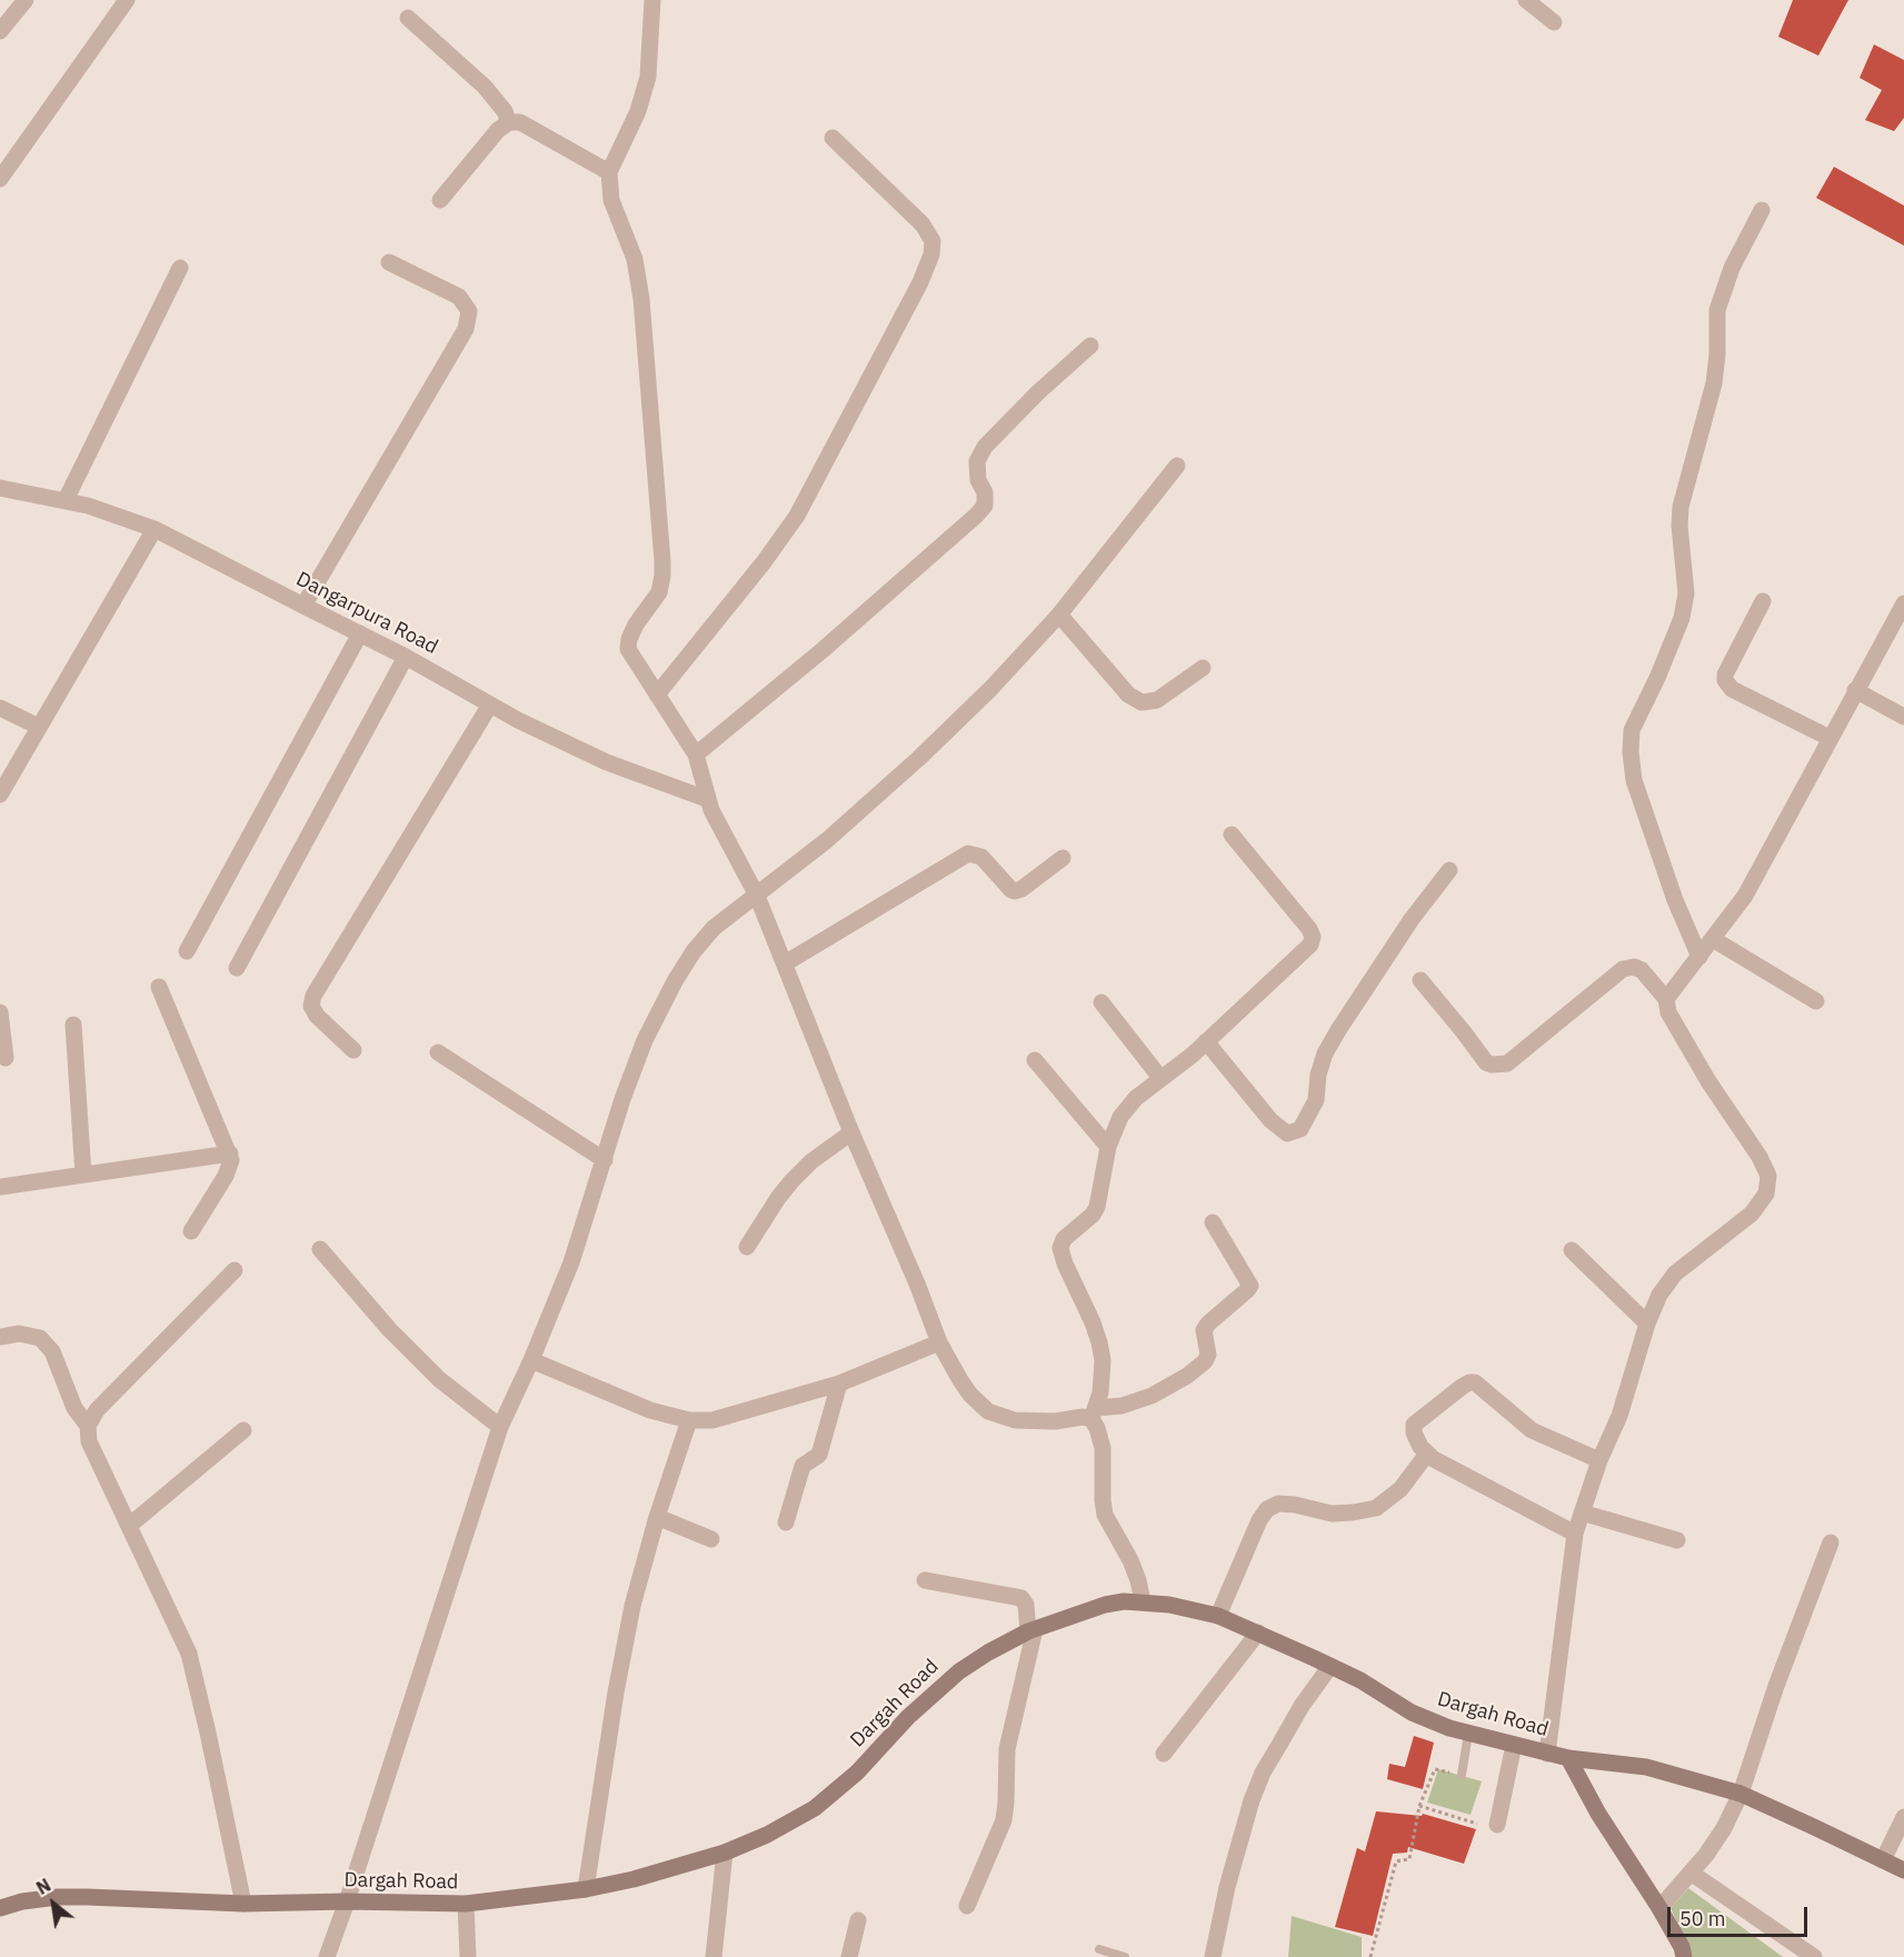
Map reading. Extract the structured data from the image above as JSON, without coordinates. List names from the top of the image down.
{
  "streets": {
    "street": ["Dangarpura Road", "Dargah Road"]
  },
  "scale_bar": "50 m",
  "north": "top left"
}
